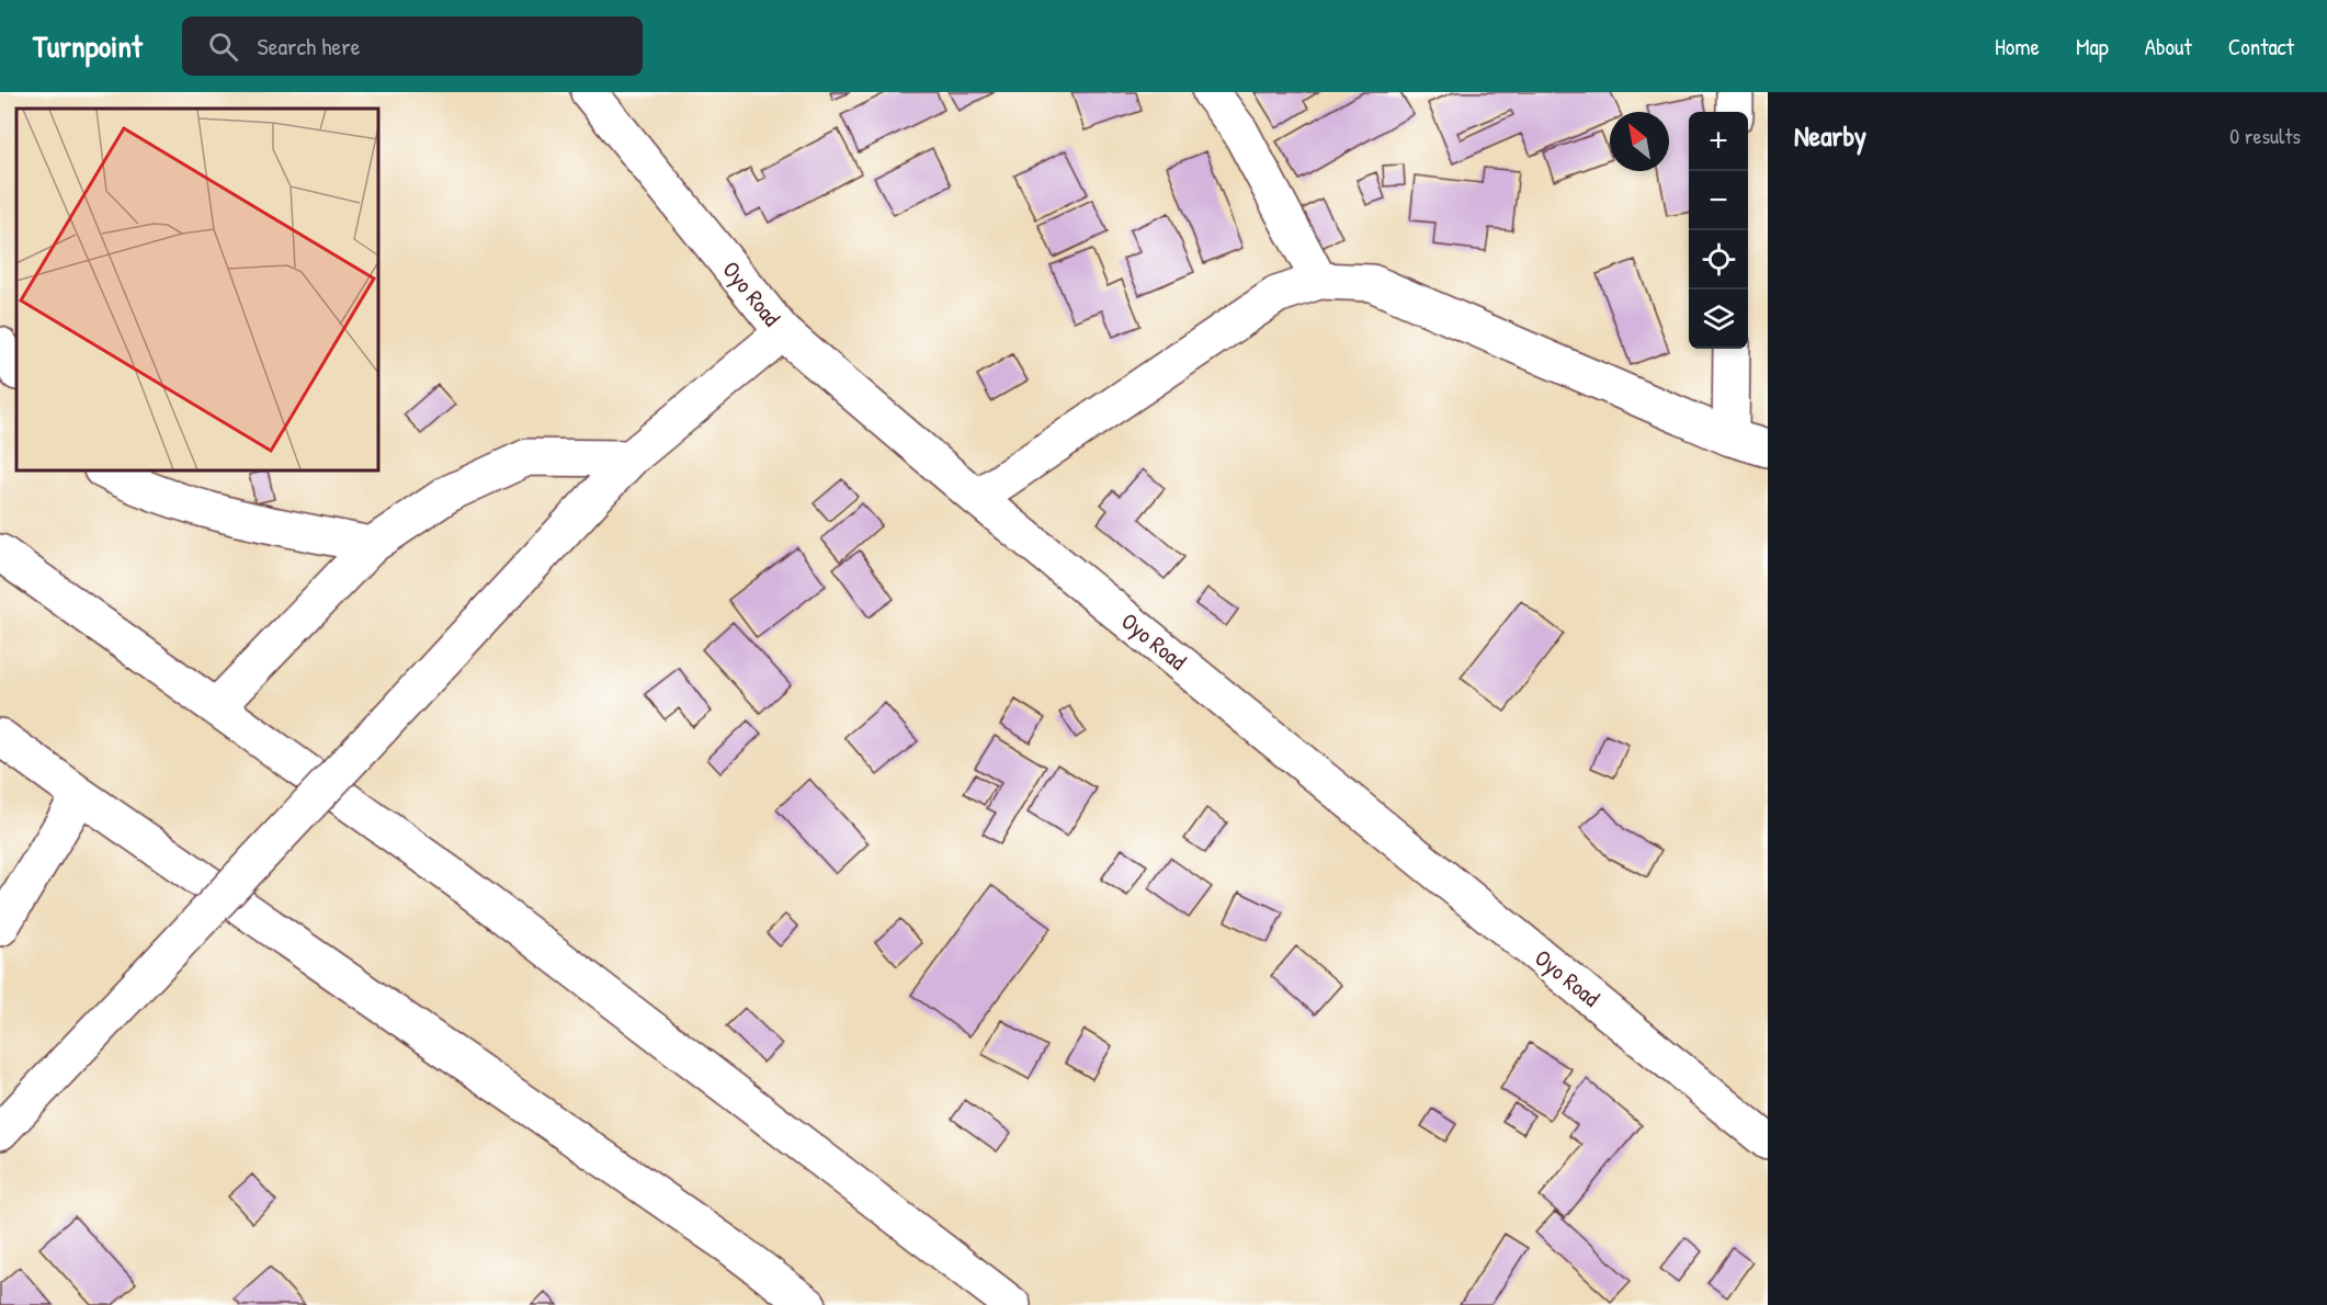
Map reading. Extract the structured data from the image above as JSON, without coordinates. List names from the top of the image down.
{
  "streets": {
    "main road": ["Oyo Road"]
  },
  "north": "top left",
  "page": {
    "header": "Turnpoint",
    "search": "Search here",
    "nav": [
      "Home",
      "Map",
      "About",
      "Contact"
    ],
    "heading": ["Nearby", "0 results"],
    "map_buttons": ["+", "−"]
  }
}
